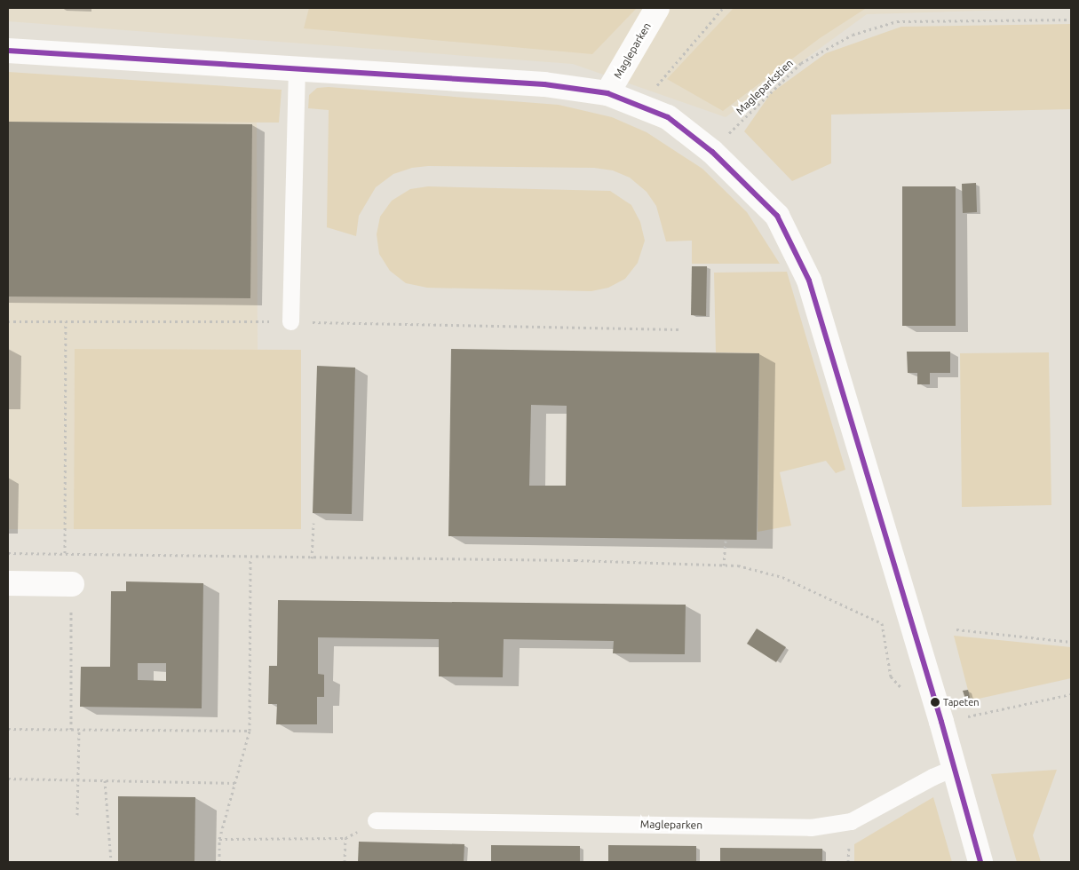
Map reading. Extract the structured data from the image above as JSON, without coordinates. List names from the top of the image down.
{
  "streets": {
    "street": ["Magleparken"],
    "path": ["Magleparkstien"]
  },
  "places": ["Tapeten"]
}
